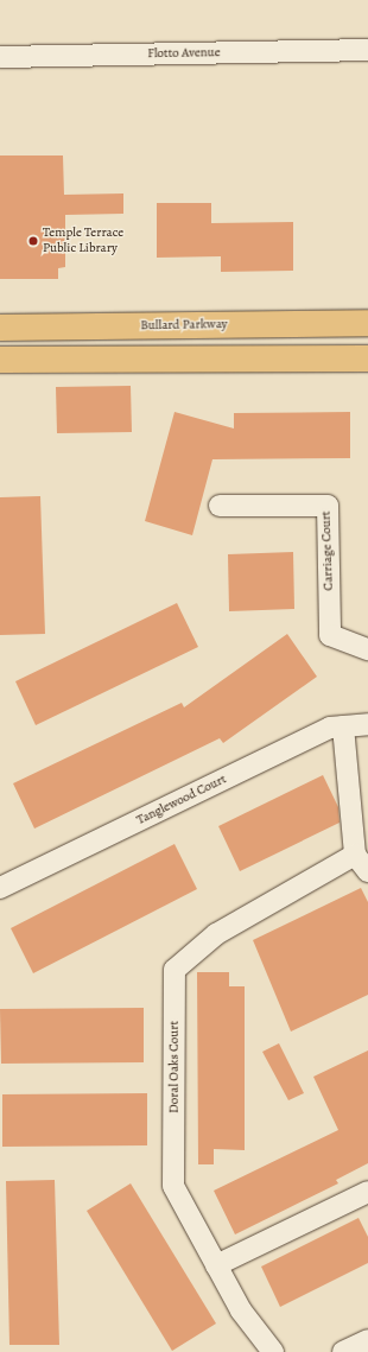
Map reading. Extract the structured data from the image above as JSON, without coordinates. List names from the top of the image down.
{
  "streets": {
    "main road": ["Bullard Parkway"],
    "street": [
      "Flotto Avenue",
      "Carriage Court",
      "Tanglewood Court",
      "Doral Oaks Court"
    ]
  },
  "places": ["Temple Terrace Public Library"]
}
